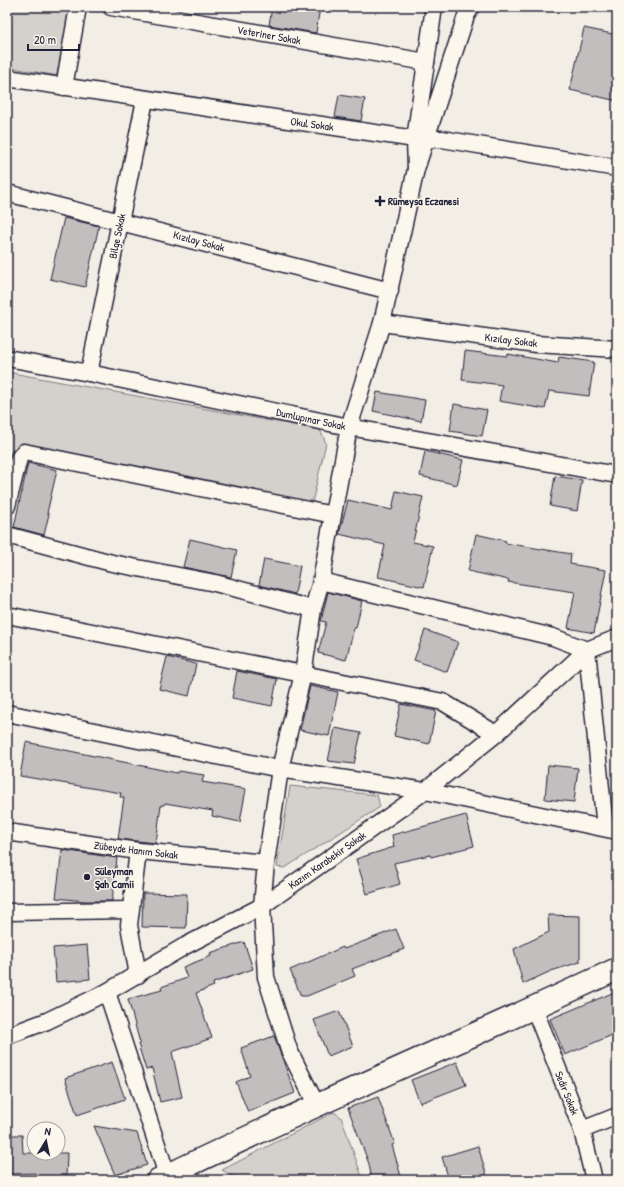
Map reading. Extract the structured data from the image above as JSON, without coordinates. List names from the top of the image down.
{
  "streets": {
    "street": [
      "Veteriner Sokak",
      "Okul Sokak",
      "Bilge Sokak",
      "Kızılay Sokak",
      "Dumlupınar Sokak",
      "Zübeyde Hanım Sokak",
      "Kazım Karabekir Sokak",
      "Sedir Sokak"
    ]
  },
  "crossings": [
    ["Okul Sokak", "Bilge Sokak"],
    ["Bilge Sokak", "Kızılay Sokak"],
    ["Bilge Sokak", "Dumlupınar Sokak"]
  ],
  "places": {
    "health": ["Rümeysa Eczanesi"],
    "other": ["Süleyman Şah Camii"]
  },
  "scale_bar": "20 m",
  "north": "top"
}
